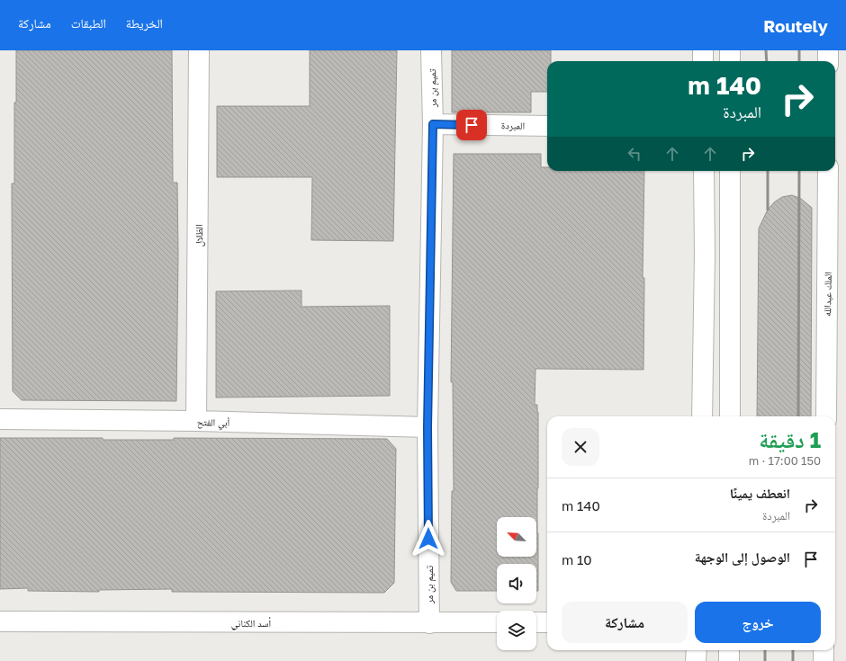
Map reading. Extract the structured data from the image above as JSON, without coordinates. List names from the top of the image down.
{
  "streets": {
    "main road": [
      "تميم بن مر",
      "المبردة",
      "الظلال",
      "الملك عبدالله",
      "أبي الفتح",
      "أسد الكناني"
    ]
  },
  "crossings": [
    ["تميم بن مر", "المبردة"],
    ["تميم بن مر", "أبي الفتح"],
    ["تميم بن مر", "أسد الكناني"],
    ["الظلال", "أبي الفتح"]
  ],
  "north": "top left",
  "page": {
    "header": "Routely",
    "nav": ["الخريطة", "الطبقات", "مشاركة"],
    "turn": ["140 m", "المبردة"],
    "heading": ["1 دقيقة", "150 m · 17:00"],
    "list": [
      {
        "name": "انعطف يمينًا",
        "note": "المبردة",
        "value": "140 m"
      },
      {
        "name": "الوصول إلى الوجهة",
        "value": "10 m"
      }
    ],
    "buttons": ["خروج", "مشاركة"]
  }
}
